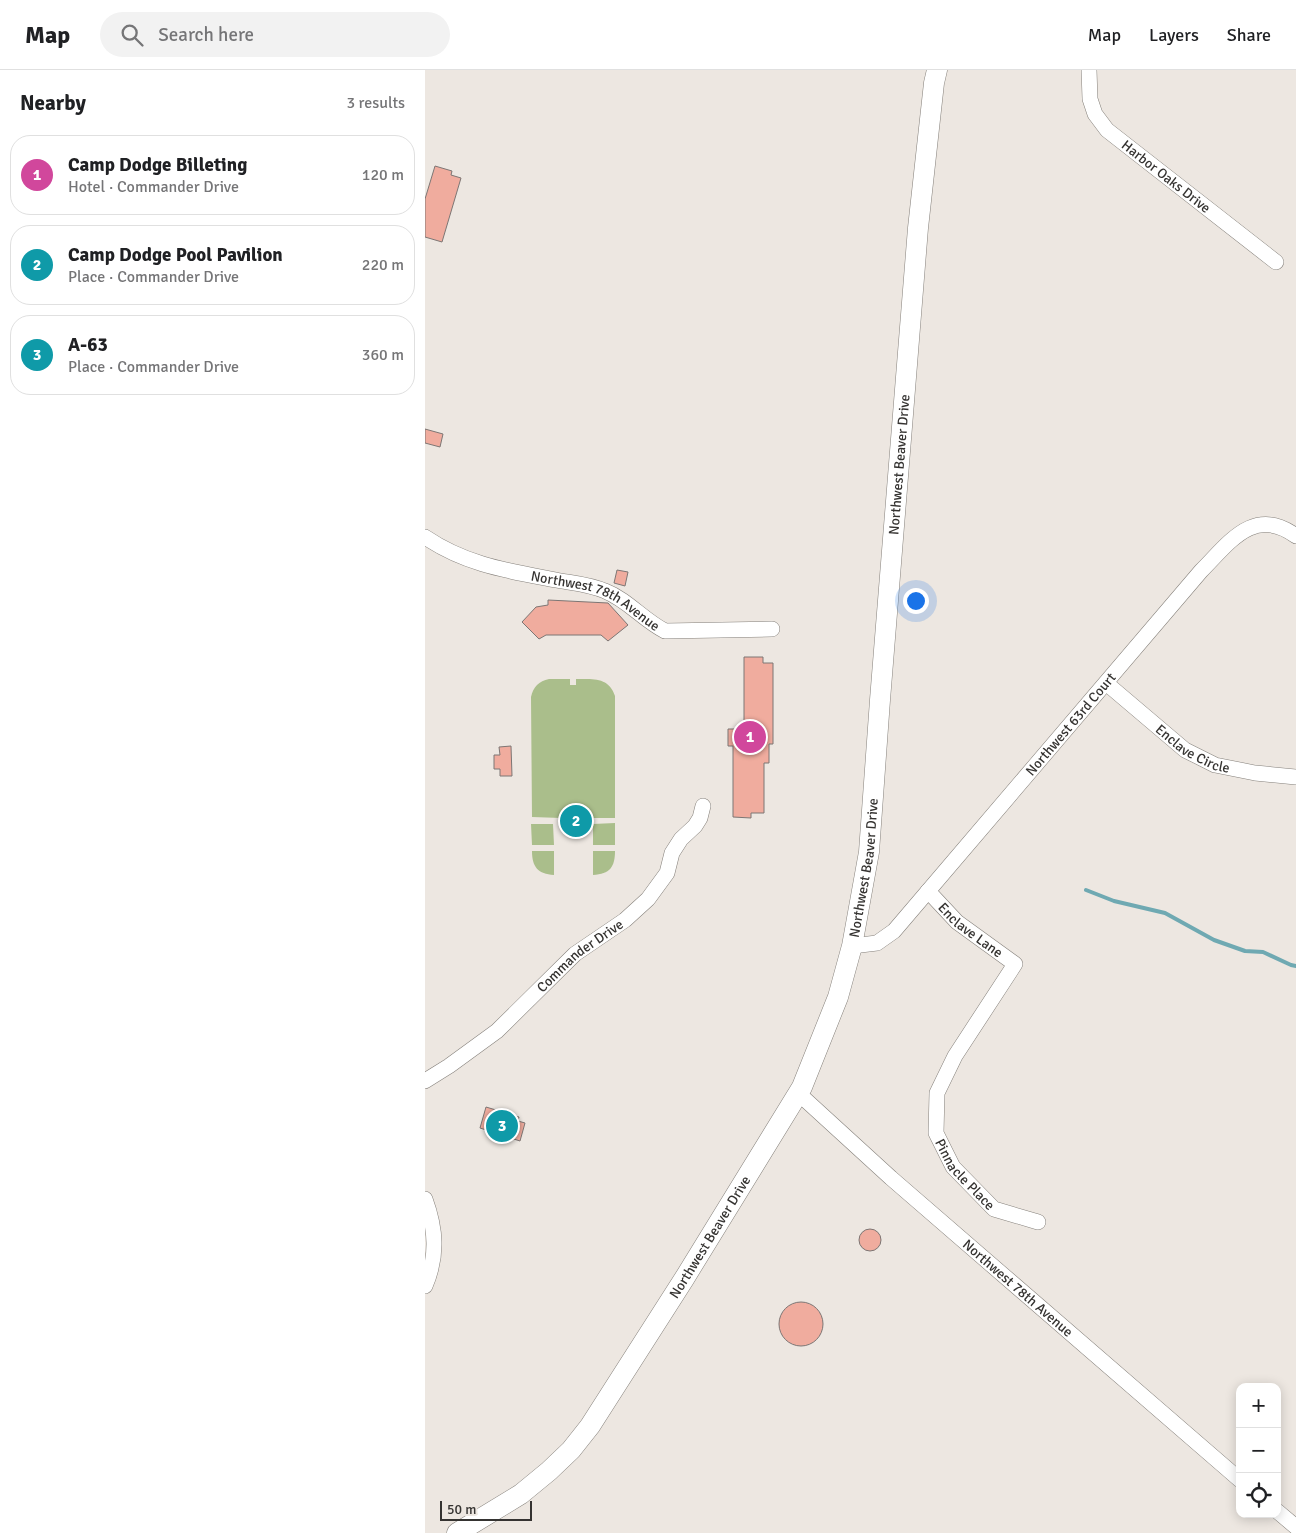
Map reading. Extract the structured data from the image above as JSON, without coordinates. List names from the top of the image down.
{
  "streets": {
    "main road": ["Northwest Beaver Drive"],
    "street": [
      "Harbor Oaks Drive",
      "Northwest 78th Avenue",
      "Northwest 63rd Court",
      "Enclave Circle",
      "Enclave Lane",
      "Commander Drive",
      "Pinnacle Place"
    ]
  },
  "crossings": [
    ["Northwest Beaver Drive", "Northwest 78th Avenue"],
    ["Northwest Beaver Drive", "Northwest 63rd Court"],
    ["Northwest 63rd Court", "Enclave Circle"],
    ["Northwest 63rd Court", "Enclave Lane"],
    ["Enclave Lane", "Pinnacle Place"]
  ],
  "scale_bar": "50 m",
  "page": {
    "header": "Map",
    "search": "Search here",
    "nav": ["Map", "Layers", "Share"],
    "heading": ["Nearby", "3 results"],
    "list": [
      {
        "mark": "1",
        "name": "Camp Dodge Billeting",
        "note": "Hotel · Commander Drive",
        "value": "120 m"
      },
      {
        "mark": "2",
        "name": "Camp Dodge Pool Pavilion",
        "note": "Place · Commander Drive",
        "value": "220 m"
      },
      {
        "mark": "3",
        "name": "A-63",
        "note": "Place · Commander Drive",
        "value": "360 m"
      }
    ],
    "pins": ["1", "2", "3"],
    "map_buttons": ["+", "−"],
    "scale": "50 m"
  }
}
